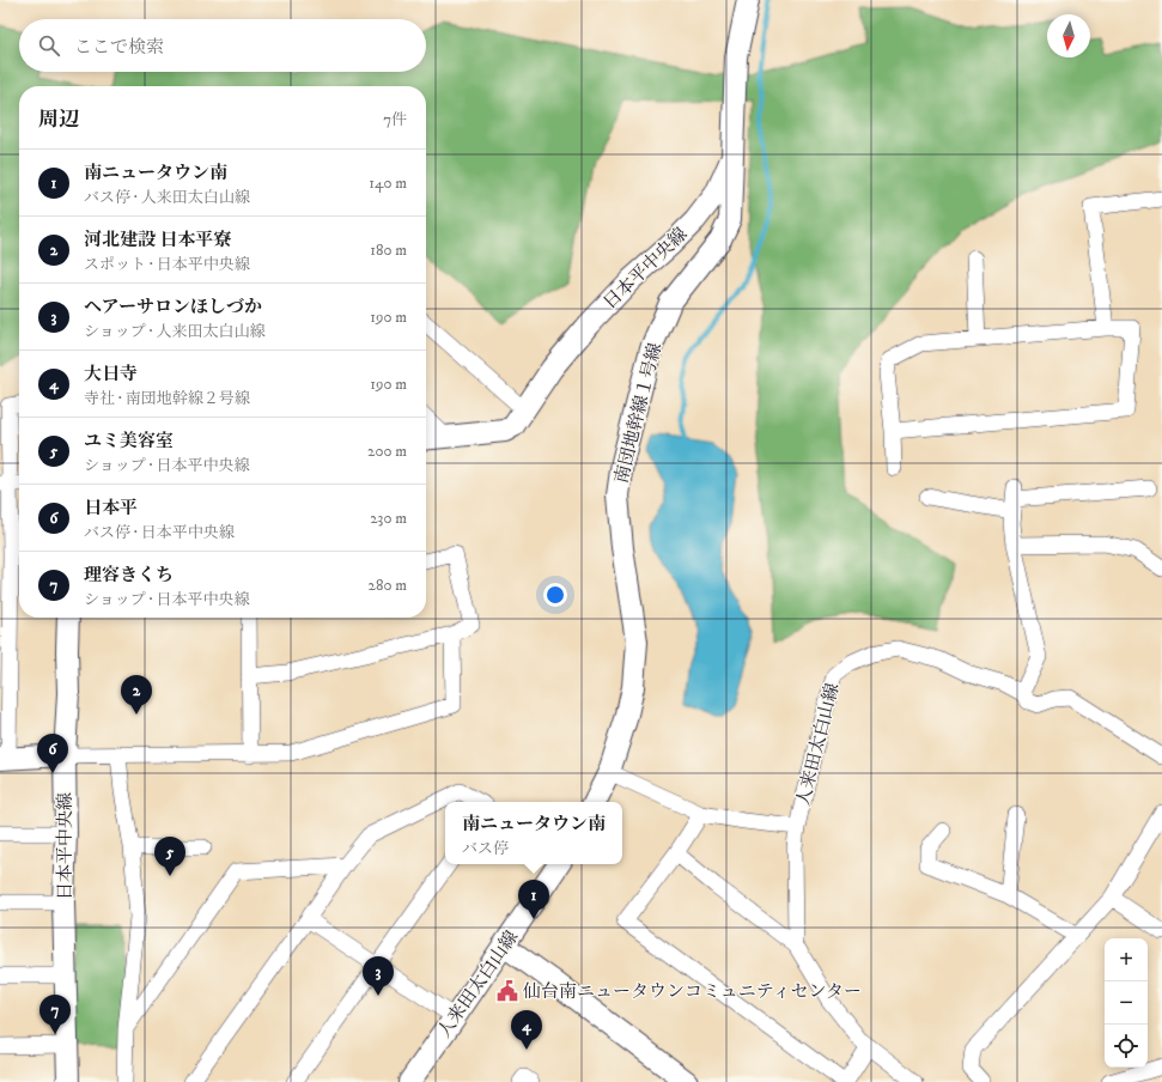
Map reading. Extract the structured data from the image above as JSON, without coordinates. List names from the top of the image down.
{
  "streets": {
    "street": ["日本平中央線", "南団地幹線１号線", "人来田太白山線"]
  },
  "crossings": [
    ["日本平中央線", "南団地幹線１号線"],
    ["南団地幹線１号線", "人来田太白山線"]
  ],
  "places": {
    "public building": ["仙台南ニュータウンコミュニティセンター"]
  },
  "north": "bottom",
  "page": {
    "search": "ここで検索",
    "heading": ["周辺", "7件"],
    "list": [
      {
        "mark": "1",
        "name": "南ニュータウン南",
        "note": "バス停 · 人来田太白山線",
        "value": "140 m"
      },
      {
        "mark": "2",
        "name": "河北建設 日本平寮",
        "note": "スポット · 日本平中央線",
        "value": "180 m"
      },
      {
        "mark": "3",
        "name": "ヘアーサロンほしづか",
        "note": "ショップ · 人来田太白山線",
        "value": "190 m"
      },
      {
        "mark": "4",
        "name": "大日寺",
        "note": "寺社 · 南団地幹線２号線",
        "value": "190 m"
      },
      {
        "mark": "5",
        "name": "ユミ美容室",
        "note": "ショップ · 日本平中央線",
        "value": "200 m"
      },
      {
        "mark": "6",
        "name": "日本平",
        "note": "バス停 · 日本平中央線",
        "value": "230 m"
      },
      {
        "mark": "7",
        "name": "理容きくち",
        "note": "ショップ · 日本平中央線",
        "value": "280 m"
      }
    ],
    "pins": [
      "2",
      "6",
      "5",
      "1",
      "3",
      "7",
      "4"
    ],
    "popup": ["南ニュータウン南", "バス停"],
    "map_buttons": ["+", "−"]
  }
}
